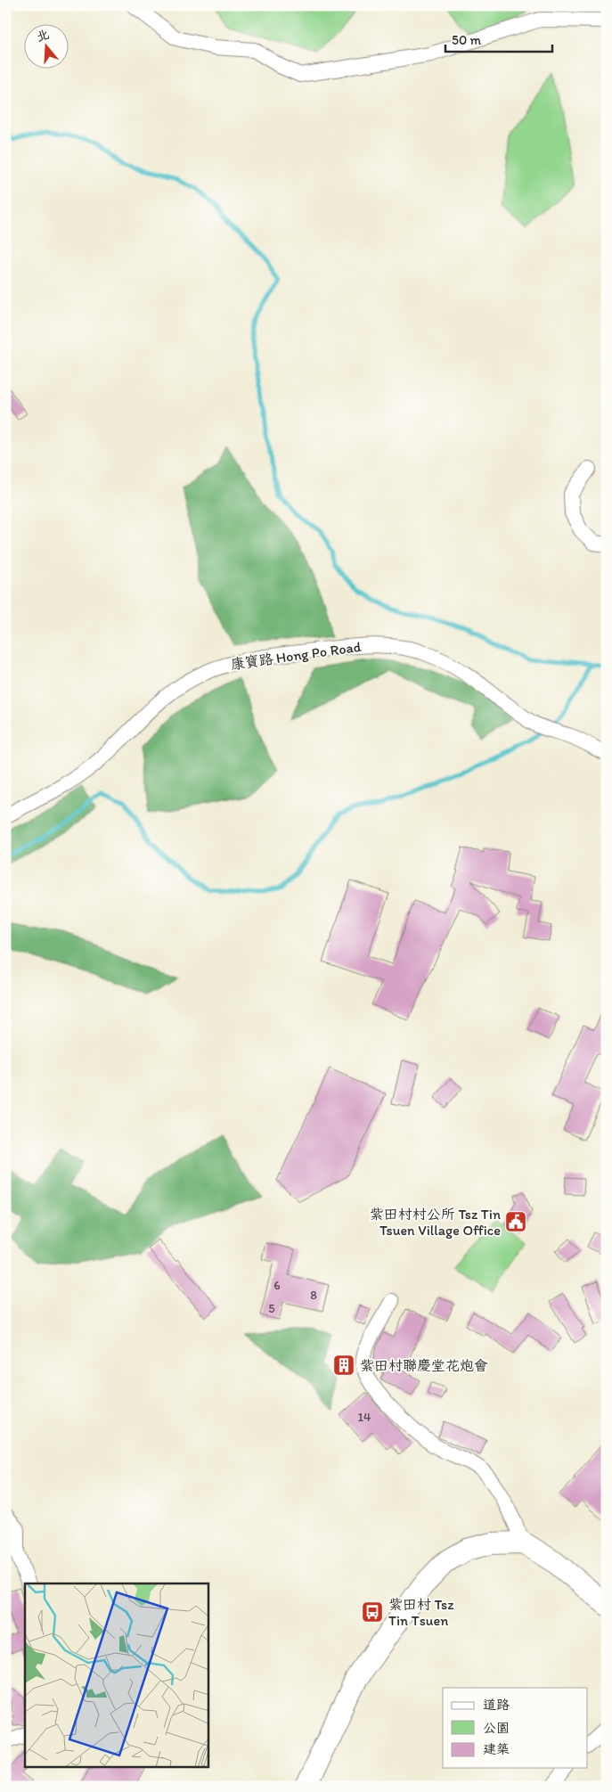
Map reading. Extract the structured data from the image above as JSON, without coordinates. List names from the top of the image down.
{
  "streets": {
    "street": ["康寶路 Hong Po Road"]
  },
  "places": {
    "public building": ["紫田村村公所 Tsz Tin Tsuen Village Office"],
    "building": ["紫田村聯慶堂花炮會"],
    "bus stop": ["紫田村 Tsz Tin Tsuen"]
  },
  "house_numbers": [
    "6",
    "8",
    "5",
    "14"
  ],
  "legend": ["道路", "公園", "建築"],
  "scale_bar": "50 m",
  "north": "top"
}
